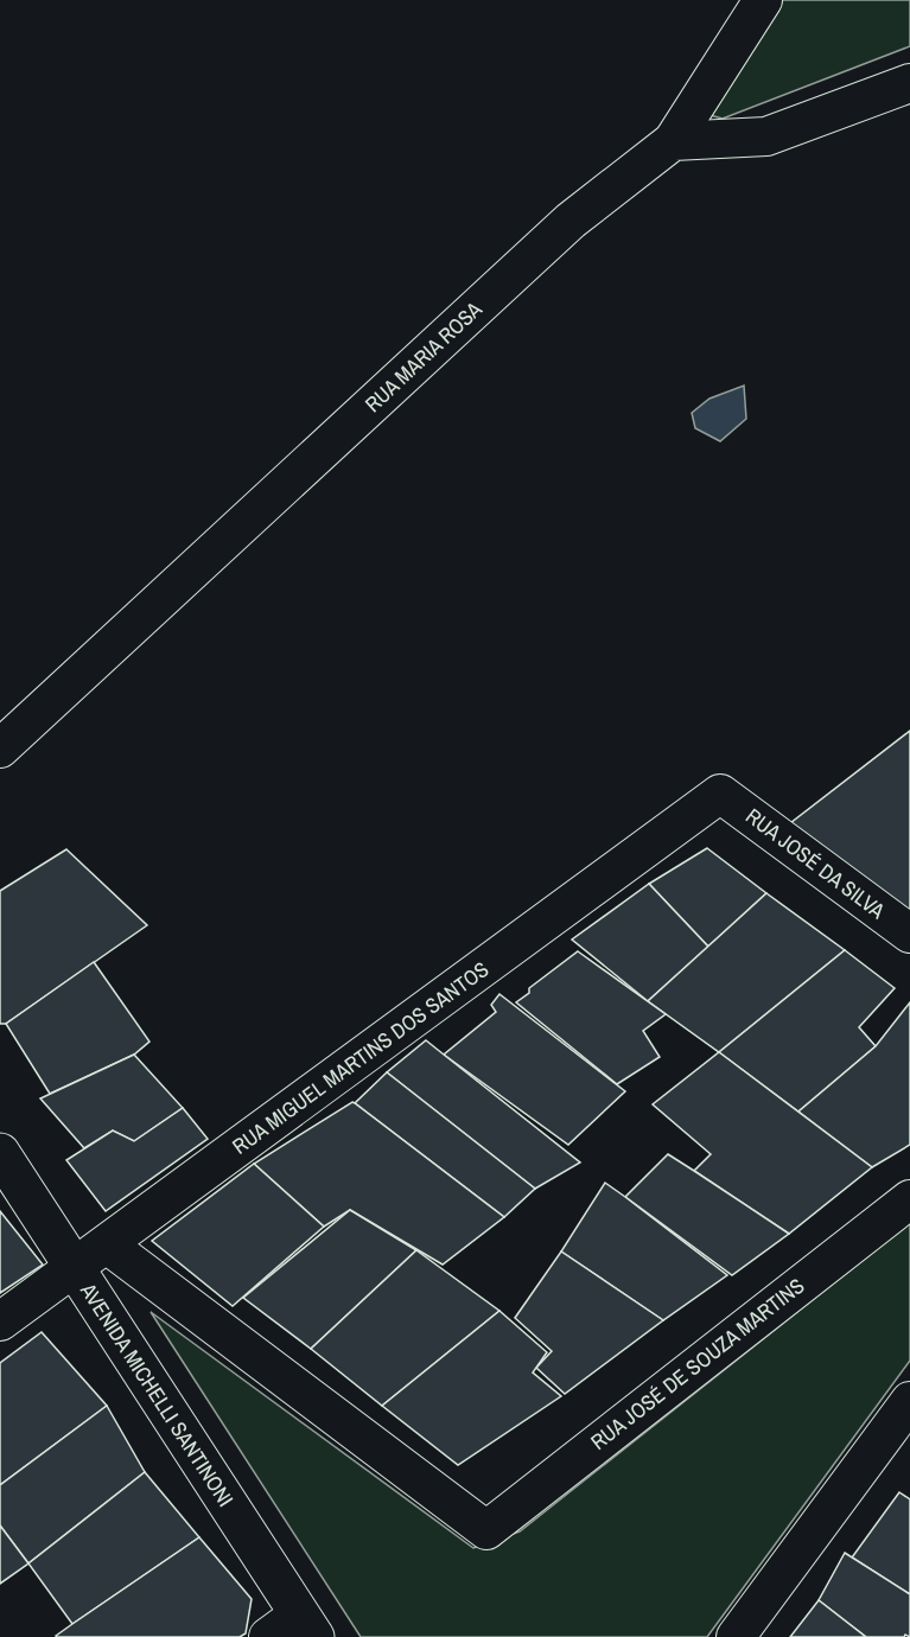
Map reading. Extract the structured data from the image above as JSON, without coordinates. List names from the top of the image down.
{
  "streets": {
    "street": [
      "RUA MARIA ROSA",
      "RUA JOSÉ DA SILVA",
      "RUA MIGUEL MARTINS DOS SANTOS",
      "RUA JOSÉ DE SOUZA MARTINS",
      "AVENIDA MICHELLI SANTINONI"
    ]
  },
  "crossings": [
    ["RUA JOSÉ DA SILVA", "RUA MIGUEL MARTINS DOS SANTOS"],
    ["RUA MIGUEL MARTINS DOS SANTOS", "RUA JOSÉ DE SOUZA MARTINS"],
    ["RUA MIGUEL MARTINS DOS SANTOS", "AVENIDA MICHELLI SANTINONI"]
  ]
}
